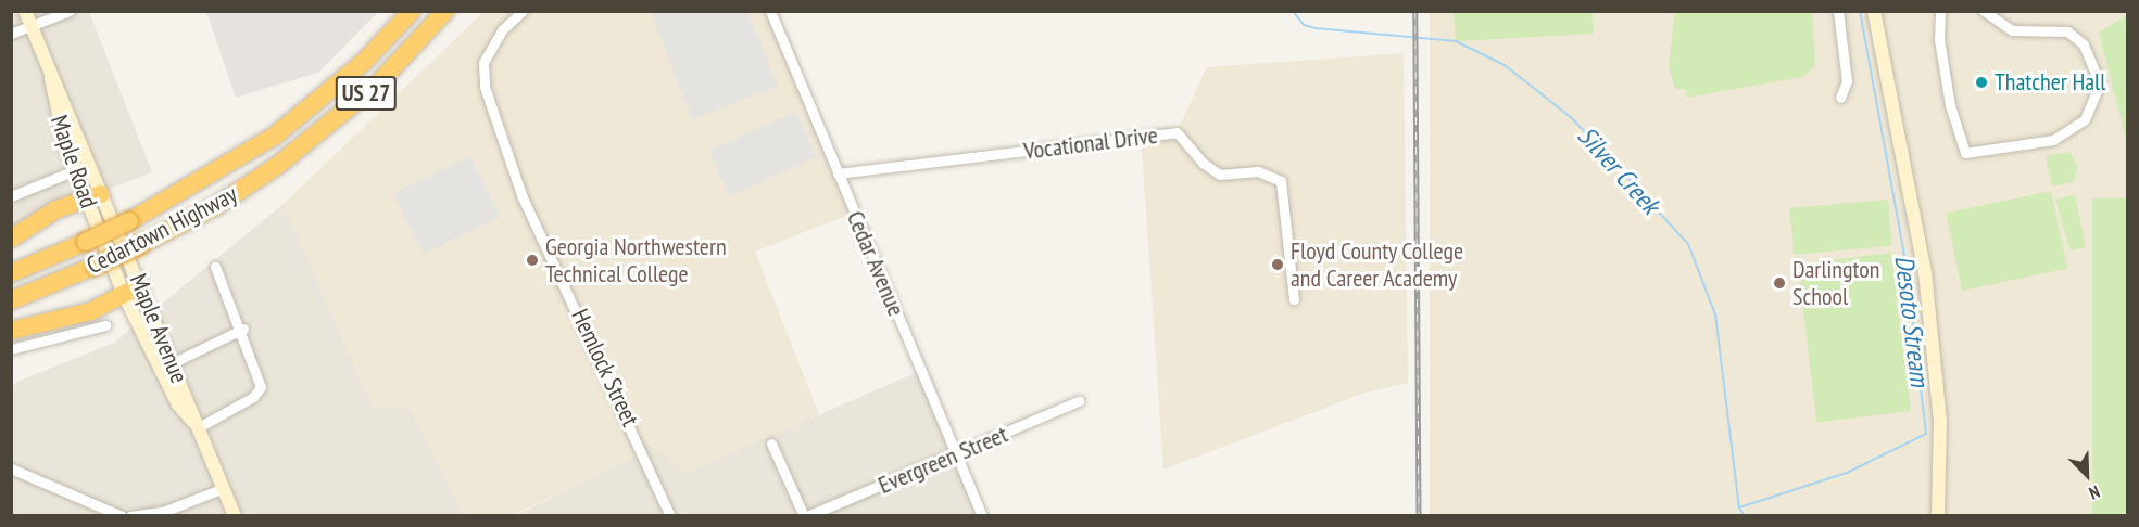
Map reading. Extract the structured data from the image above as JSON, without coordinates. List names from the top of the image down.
{
  "streets": {
    "highway": ["US 27", "Cedartown Highway"],
    "main road": ["Maple Road", "Maple Avenue"],
    "street": [
      "Vocational Drive",
      "Cedar Avenue",
      "Hemlock Street",
      "Evergreen Street"
    ]
  },
  "crossings": [
    ["Vocational Drive", "Cedar Avenue"],
    ["Maple Road", "Cedartown Highway"],
    ["Maple Road", "Maple Avenue"],
    ["Cedartown Highway", "Maple Avenue"],
    ["Cedar Avenue", "Evergreen Street"]
  ],
  "water": ["Silver Creek", "Desoto Stream"],
  "places": [
    "Thatcher Hall",
    "Georgia Northwestern Technical College",
    "Floyd County College and Career Academy",
    "Darlington School"
  ],
  "north": "bottom right"
}
